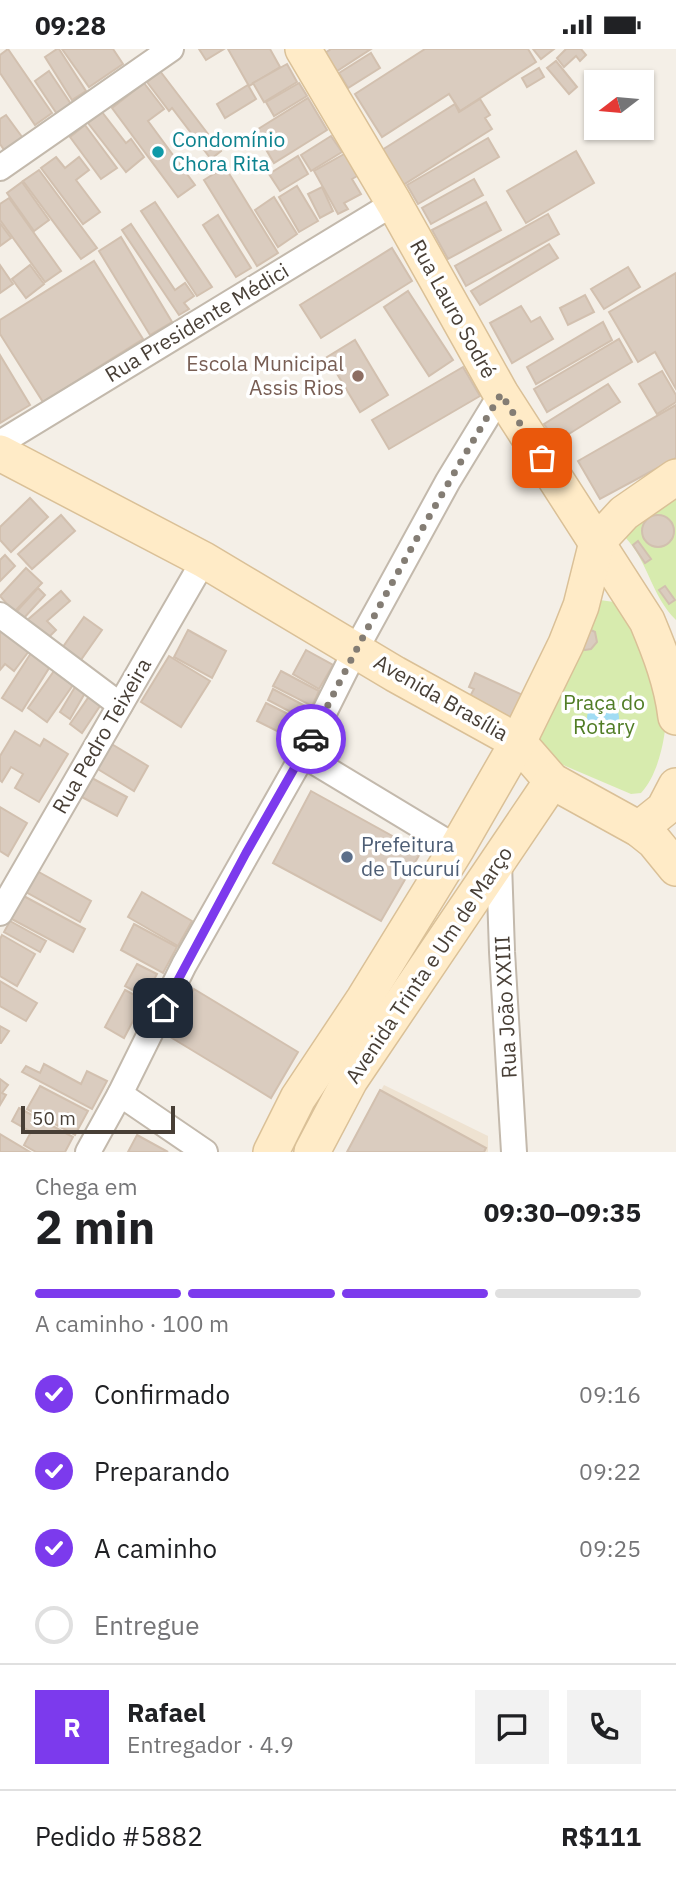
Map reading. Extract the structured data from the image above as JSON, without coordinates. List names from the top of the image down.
{
  "streets": {
    "street": [
      "Rua Lauro Sodré",
      "Rua Presidente Médici",
      "Avenida Brasília",
      "Rua Pedro Teixeira",
      "Avenida Trinta e Um de Março",
      "Rua João XXIII"
    ]
  },
  "crossings": [
    ["Rua Lauro Sodré", "Rua Presidente Médici"],
    ["Rua Lauro Sodré", "Avenida Trinta e Um de Março"],
    ["Avenida Brasília", "Rua Pedro Teixeira"],
    ["Avenida Brasília", "Avenida Trinta e Um de Março"],
    ["Avenida Trinta e Um de Março", "Rua João XXIII"]
  ],
  "parks": ["Praça do Rotary"],
  "places": ["Condomínio Chora Rita", "Escola Municipal Assis Rios", "Prefeitura de Tucuruí"],
  "scale_bar": "50 m",
  "north": "left",
  "page": {
    "status": "09:28",
    "scale": "50 m",
    "heading": ["2 min", "Chega em", "09:30–09:35"],
    "panel": [
      "Rafael",
      "Entregador · 4.9",
      "Pedido #5882",
      "R$111"
    ],
    "bar": "A caminho · 100 m",
    "list": [
      ["Confirmado", "09:16"],
      ["Preparando", "09:22"],
      ["A caminho", "09:25"],
      "Entregue"
    ],
    "round": "R"
  }
}
